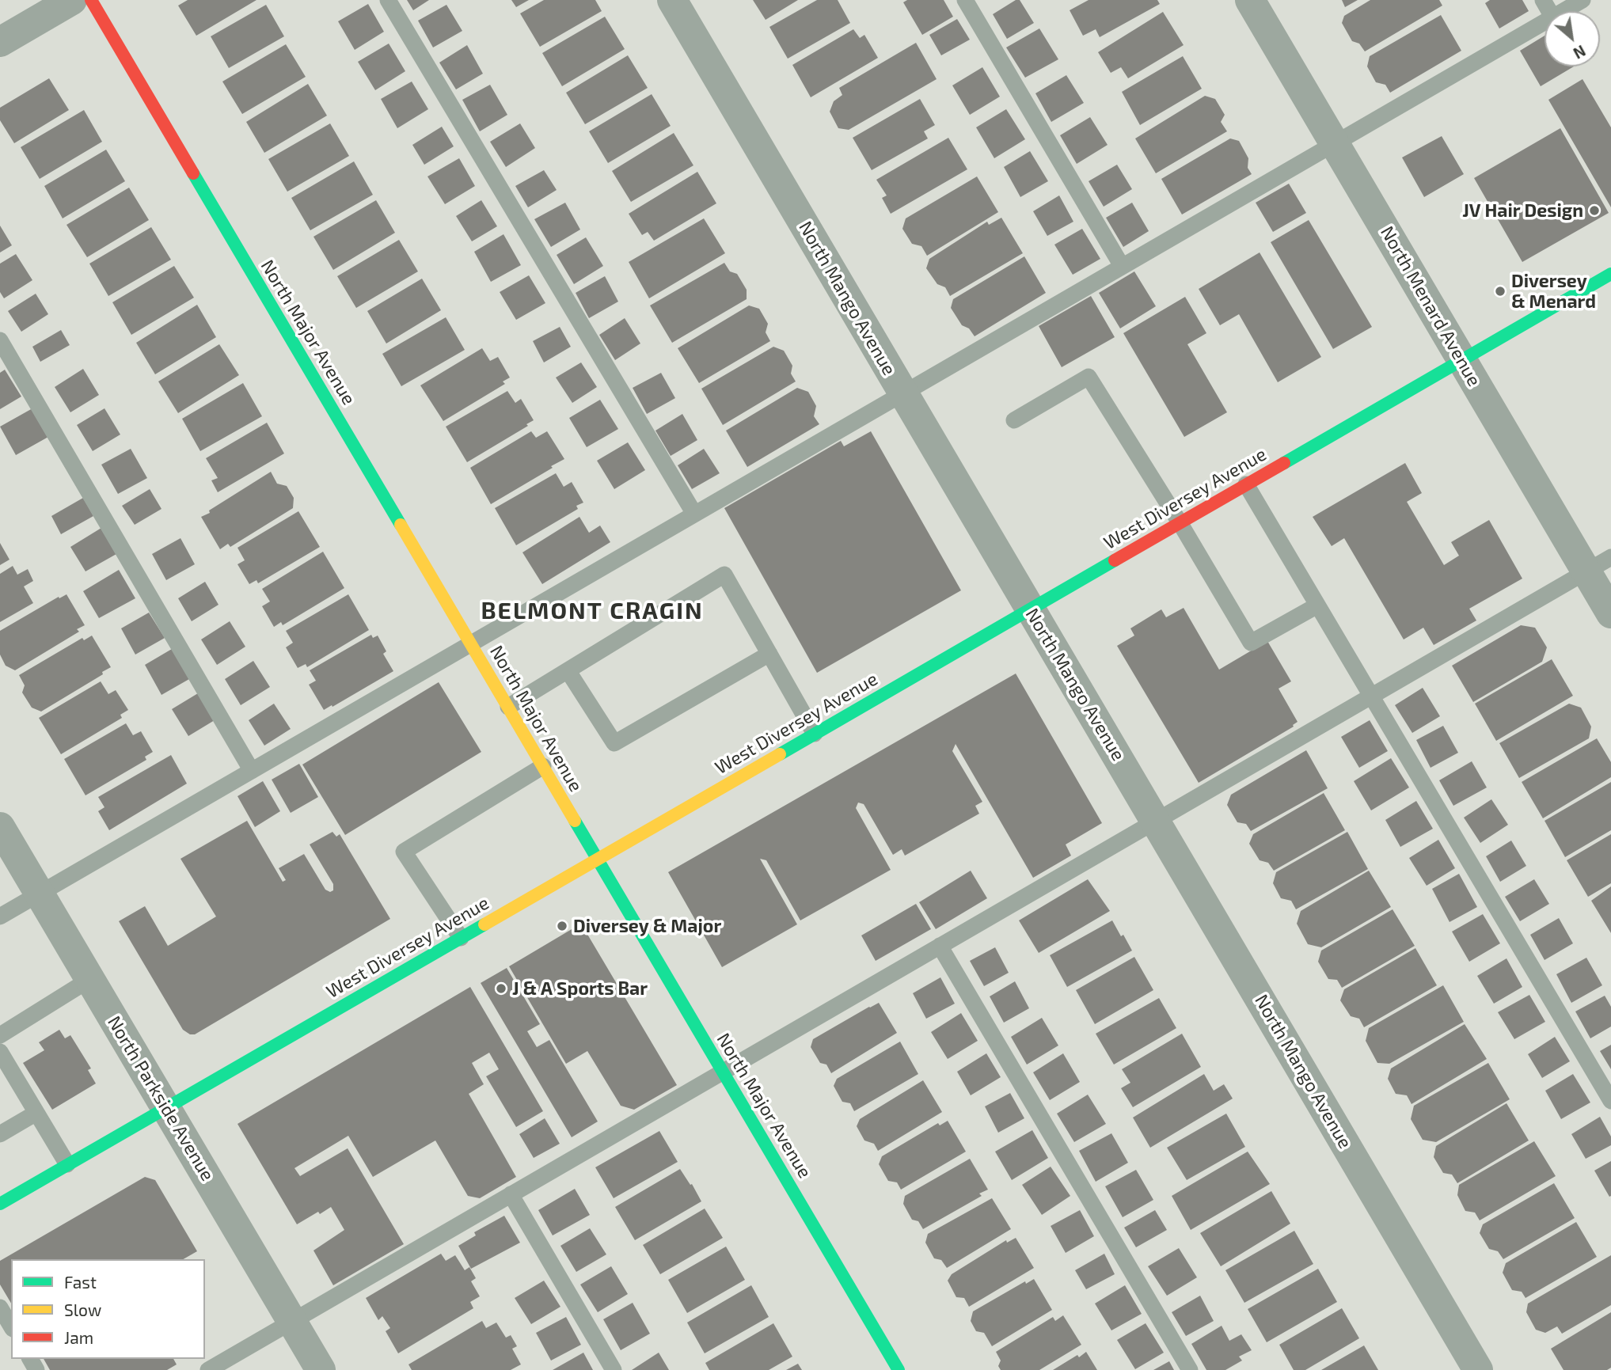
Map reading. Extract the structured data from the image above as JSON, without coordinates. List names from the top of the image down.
{
  "streets": {
    "main road": ["North Major Avenue", "West Diversey Avenue"],
    "street": ["North Mango Avenue", "North Menard Avenue", "North Parkside Avenue"]
  },
  "crossings": [
    ["North Mango Avenue", "West Diversey Avenue"],
    ["North Menard Avenue", "West Diversey Avenue"],
    ["North Major Avenue", "West Diversey Avenue"],
    ["West Diversey Avenue", "North Parkside Avenue"]
  ],
  "districts": ["BELMONT CRAGIN"],
  "places": [
    "JV Hair Design",
    "Diversey & Menard",
    "Diversey & Major",
    "J & A Sports Bar"
  ],
  "legend": ["Fast", "Slow", "Jam"],
  "north": "bottom right"
}
